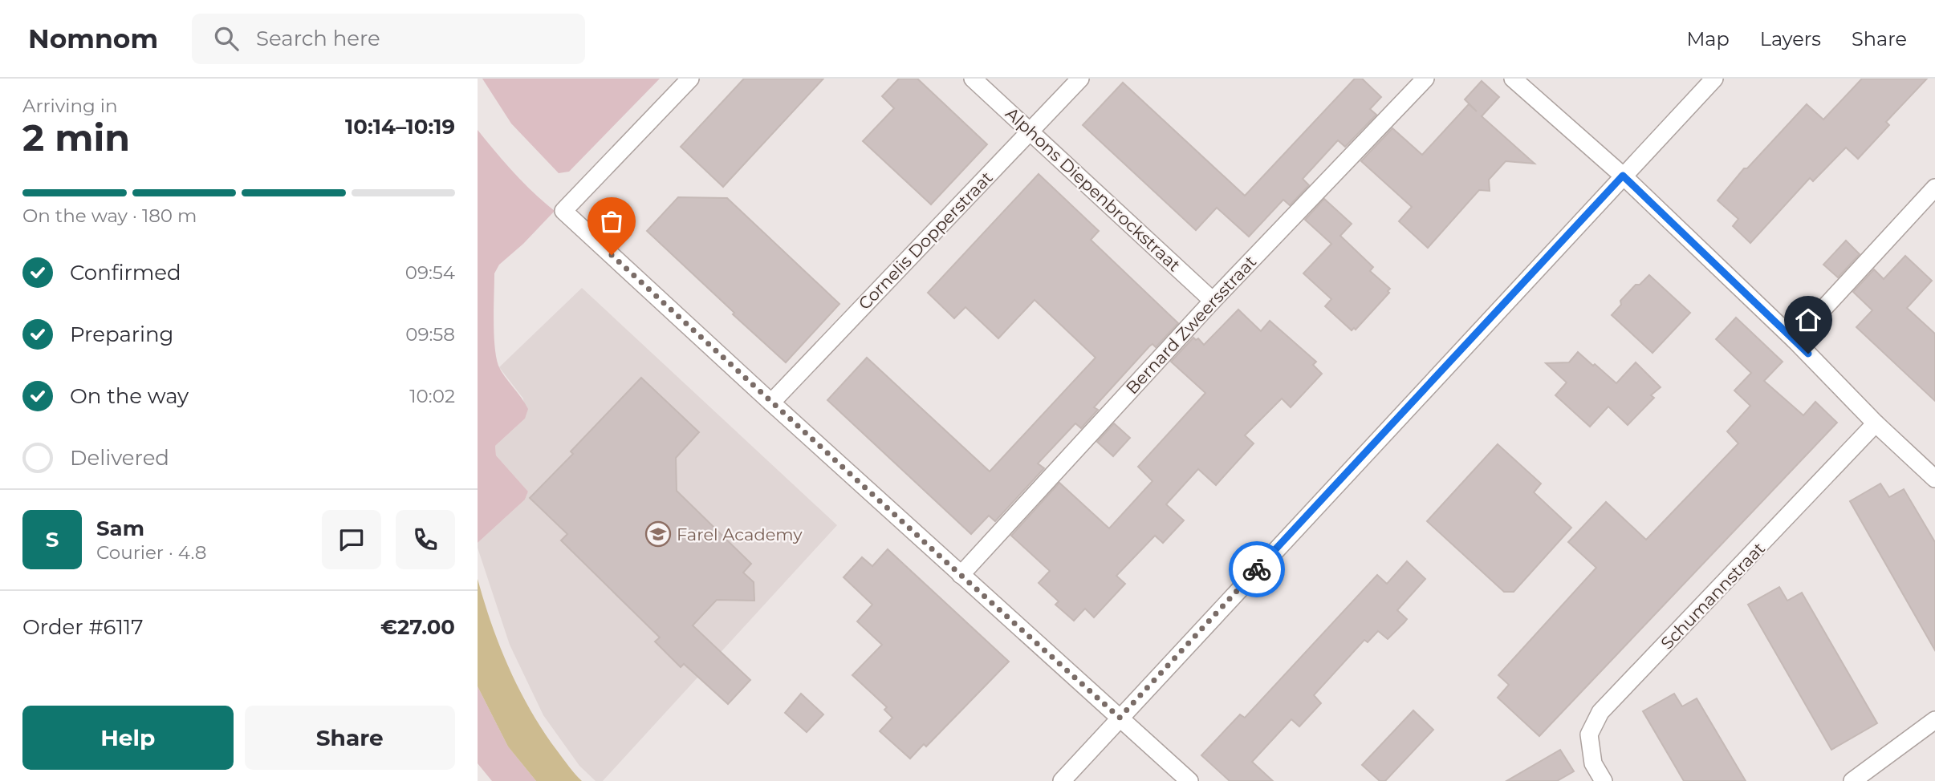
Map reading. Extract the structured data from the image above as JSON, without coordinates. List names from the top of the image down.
{
  "streets": {
    "street": [
      "Alphons Diepenbrockstraat",
      "Cornelis Dopperstraat",
      "Bernard Zweersstraat",
      "Schumannstraat"
    ]
  },
  "crossings": [
    ["Alphons Diepenbrockstraat", "Cornelis Dopperstraat"],
    ["Alphons Diepenbrockstraat", "Bernard Zweersstraat"]
  ],
  "places": {
    "school or university": ["Farel Academy"]
  },
  "page": {
    "header": "Nomnom",
    "search": "Search here",
    "nav": ["Map", "Layers", "Share"],
    "heading": ["2 min", "Arriving in", "10:14–10:19"],
    "panel": [
      "Sam",
      "Courier · 4.8",
      "Order #6117",
      "€27.00"
    ],
    "bar": "On the way · 180 m",
    "list": [
      ["Confirmed", "09:54"],
      ["Preparing", "09:58"],
      ["On the way", "10:02"],
      "Delivered"
    ],
    "round": "S",
    "buttons": ["Help", "Share"]
  }
}
